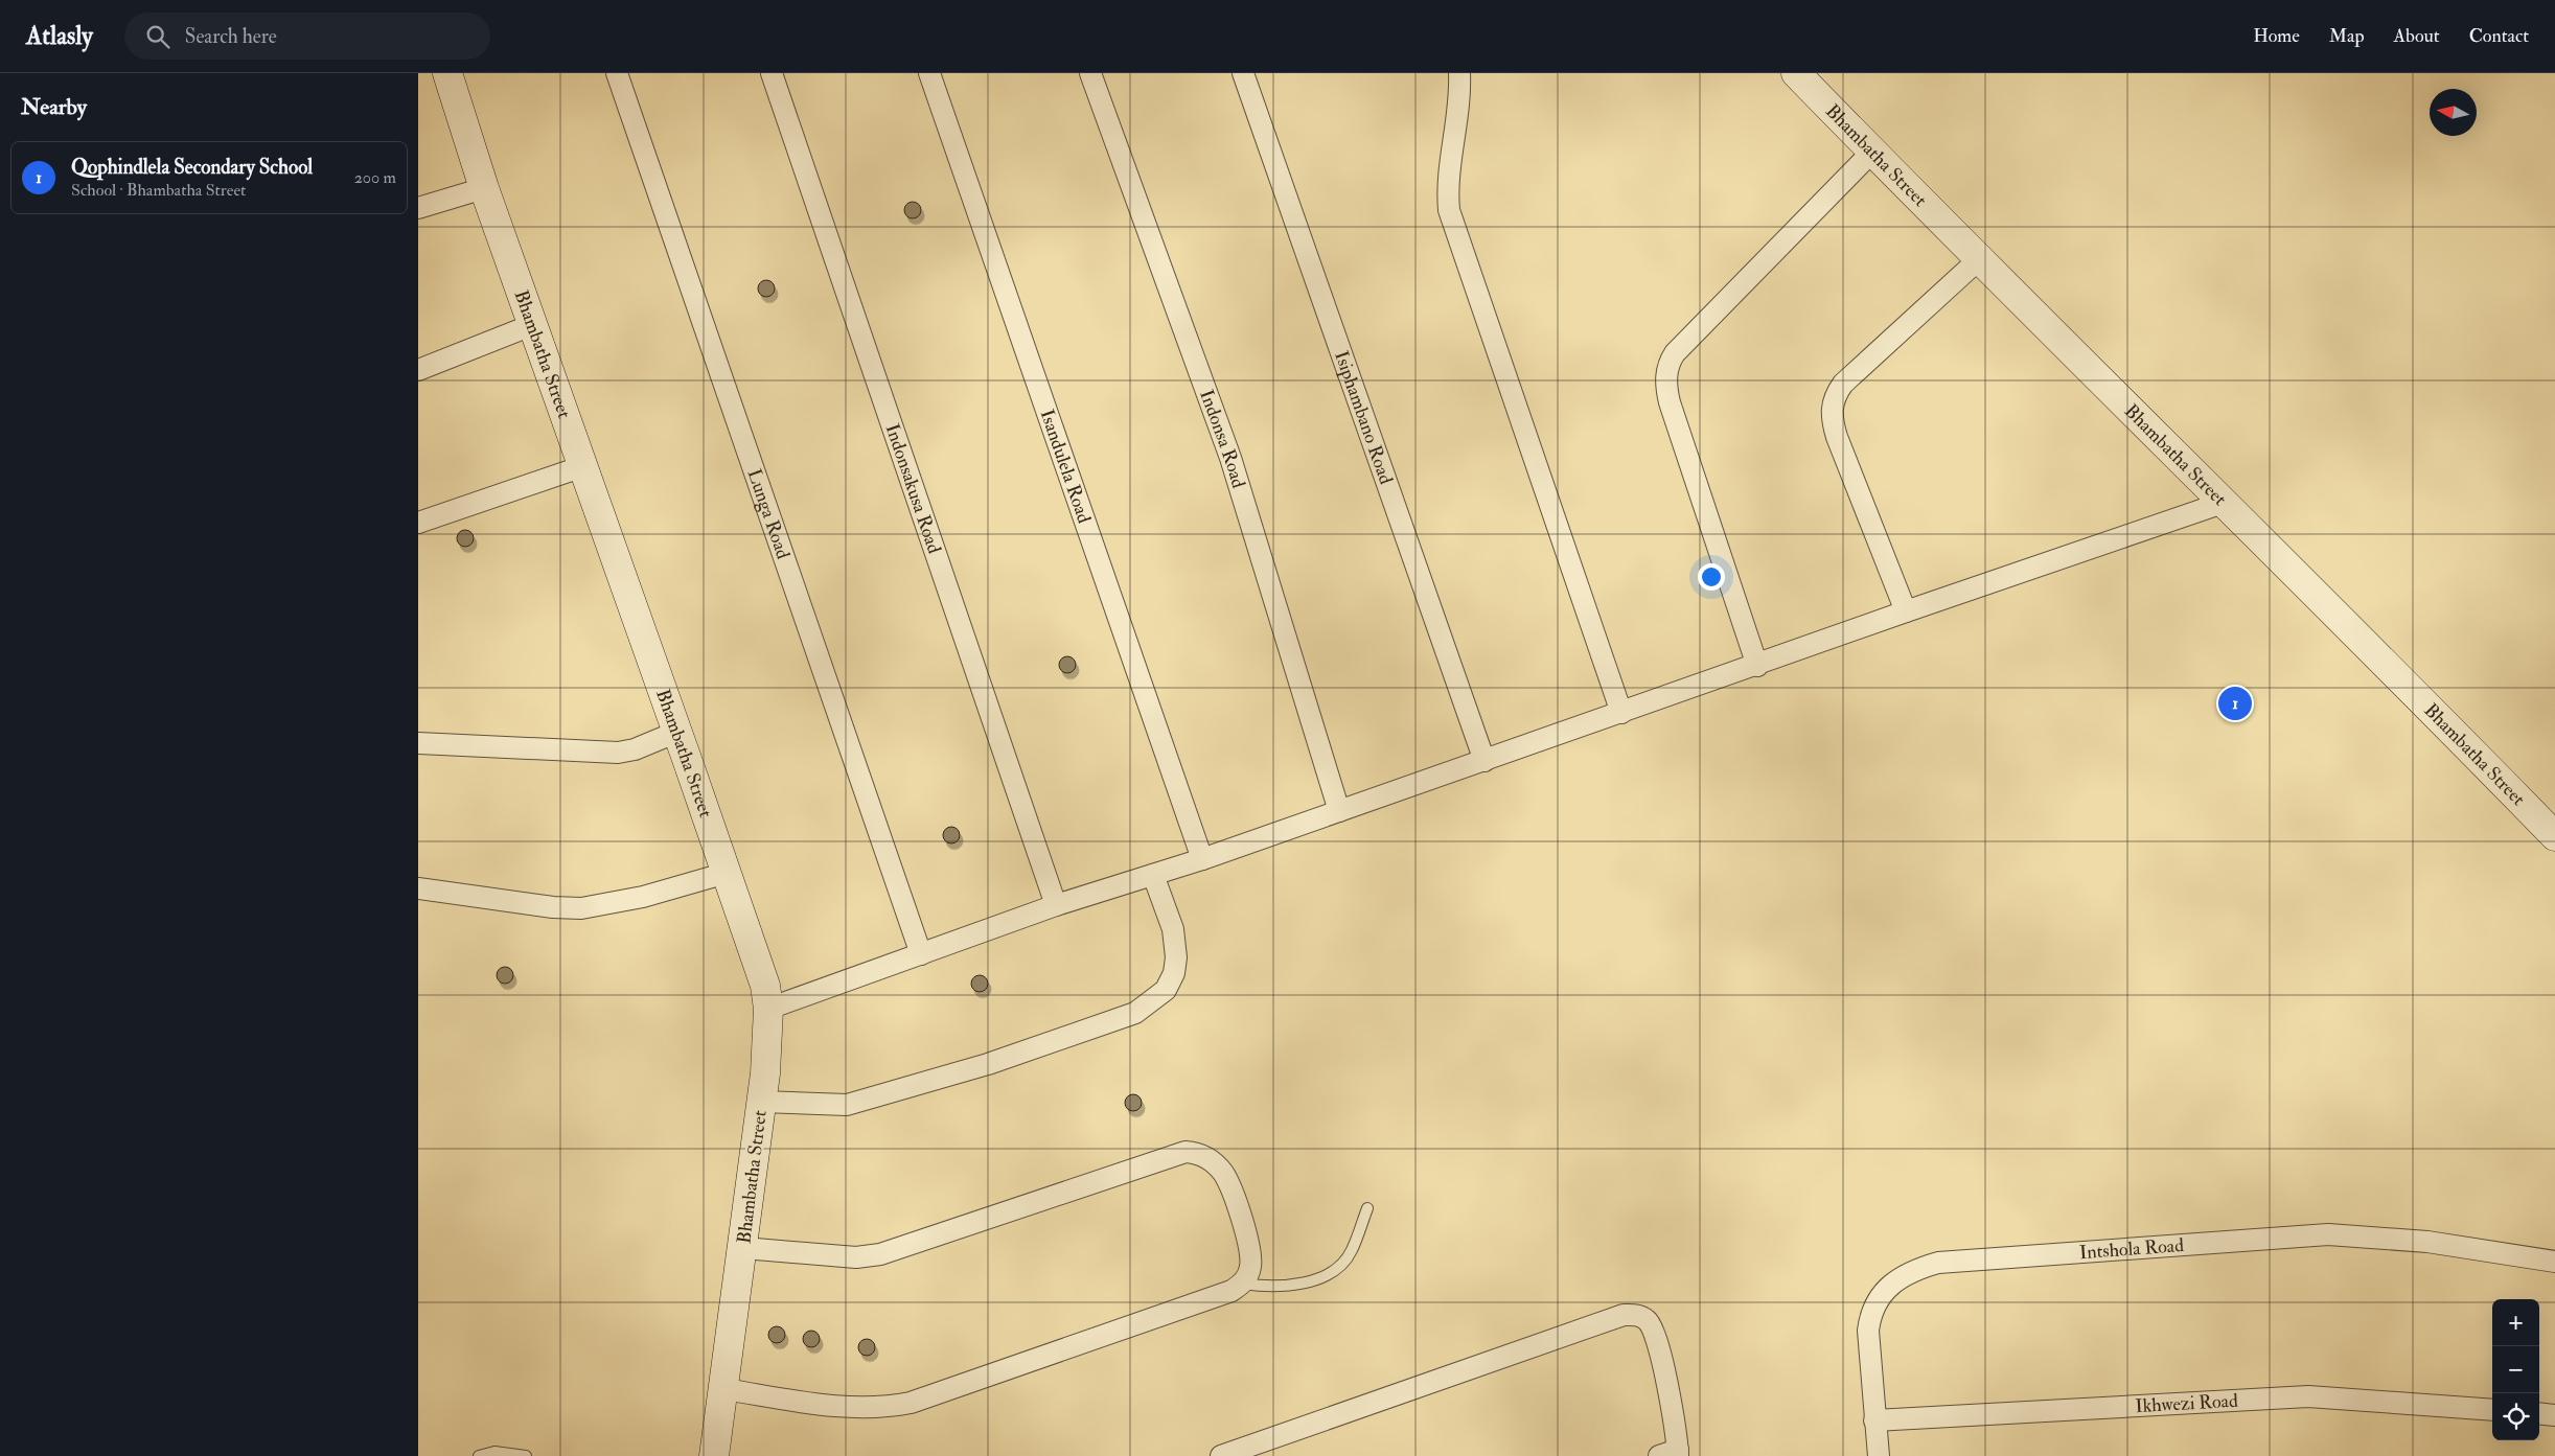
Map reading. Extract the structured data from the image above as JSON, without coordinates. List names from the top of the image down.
{
  "streets": {
    "street": [
      "Bhambatha Street",
      "Isiphambano Road",
      "Indonsa Road",
      "Isandulela Road",
      "Indonsakusa Road",
      "Lunga Road",
      "Intshola Road",
      "Ikhwezi Road"
    ]
  },
  "crossings": [
    ["Intshola Road", "Ikhwezi Road"]
  ],
  "north": "left",
  "page": {
    "header": "Atlasly",
    "search": "Search here",
    "nav": [
      "Home",
      "Map",
      "About",
      "Contact"
    ],
    "heading": "Nearby",
    "list": [
      {
        "mark": "1",
        "name": "Qophindlela Secondary School",
        "note": "School · Bhambatha Street",
        "value": "200 m"
      }
    ],
    "pins": "1",
    "map_buttons": ["+", "−"]
  }
}
